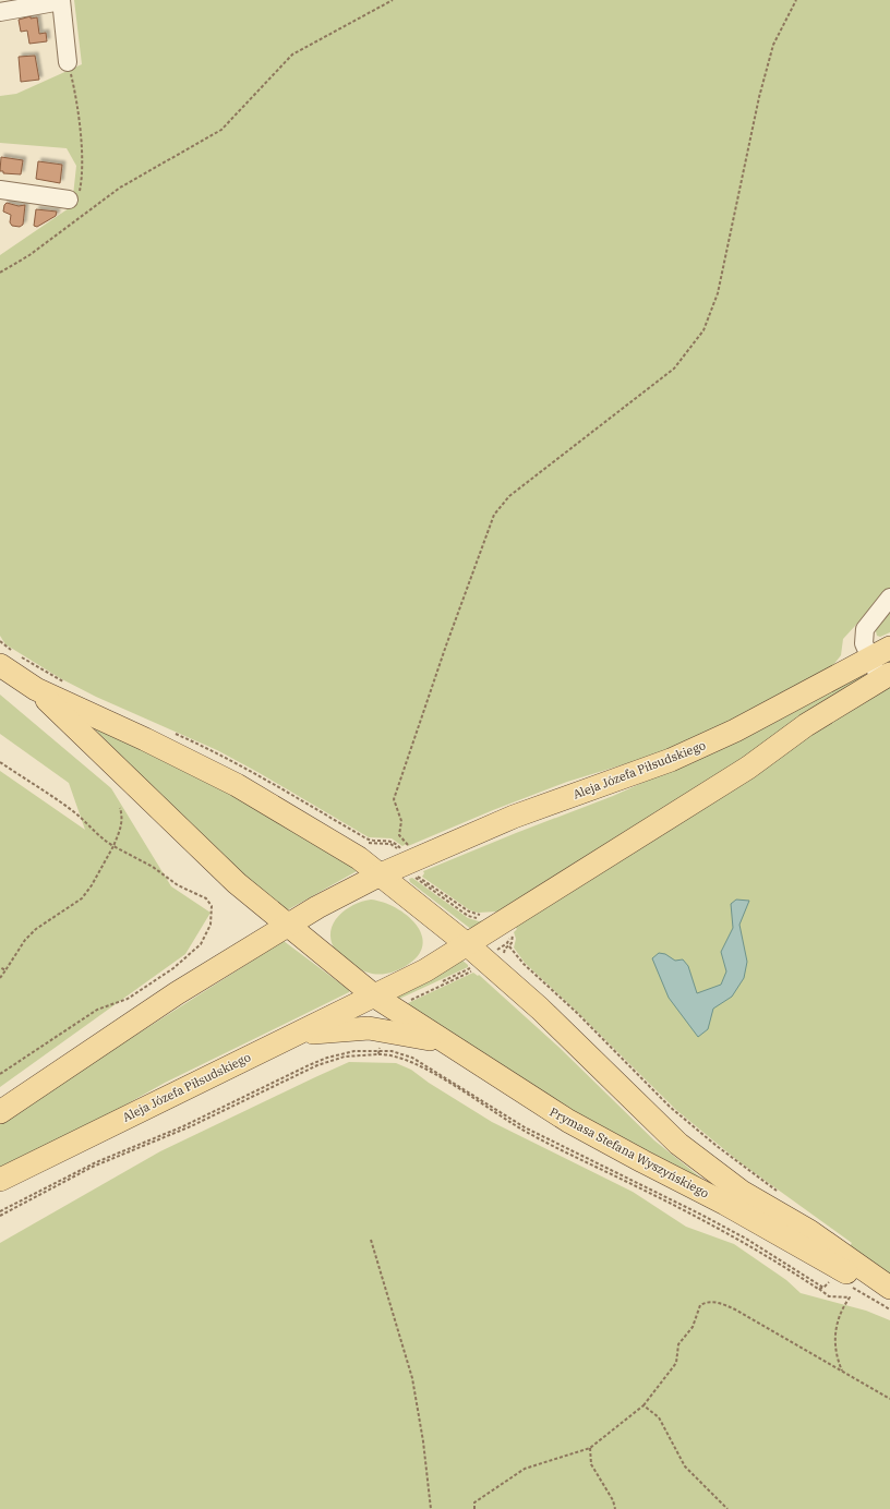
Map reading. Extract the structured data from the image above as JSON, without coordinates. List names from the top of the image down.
{
  "streets": {
    "main road": ["Aleja Józefa Piłsudskiego", "Prymasa Stefana Wyszyńskiego"]
  },
  "crossings": [
    ["Aleja Józefa Piłsudskiego", "Prymasa Stefana Wyszyńskiego"]
  ]
}
